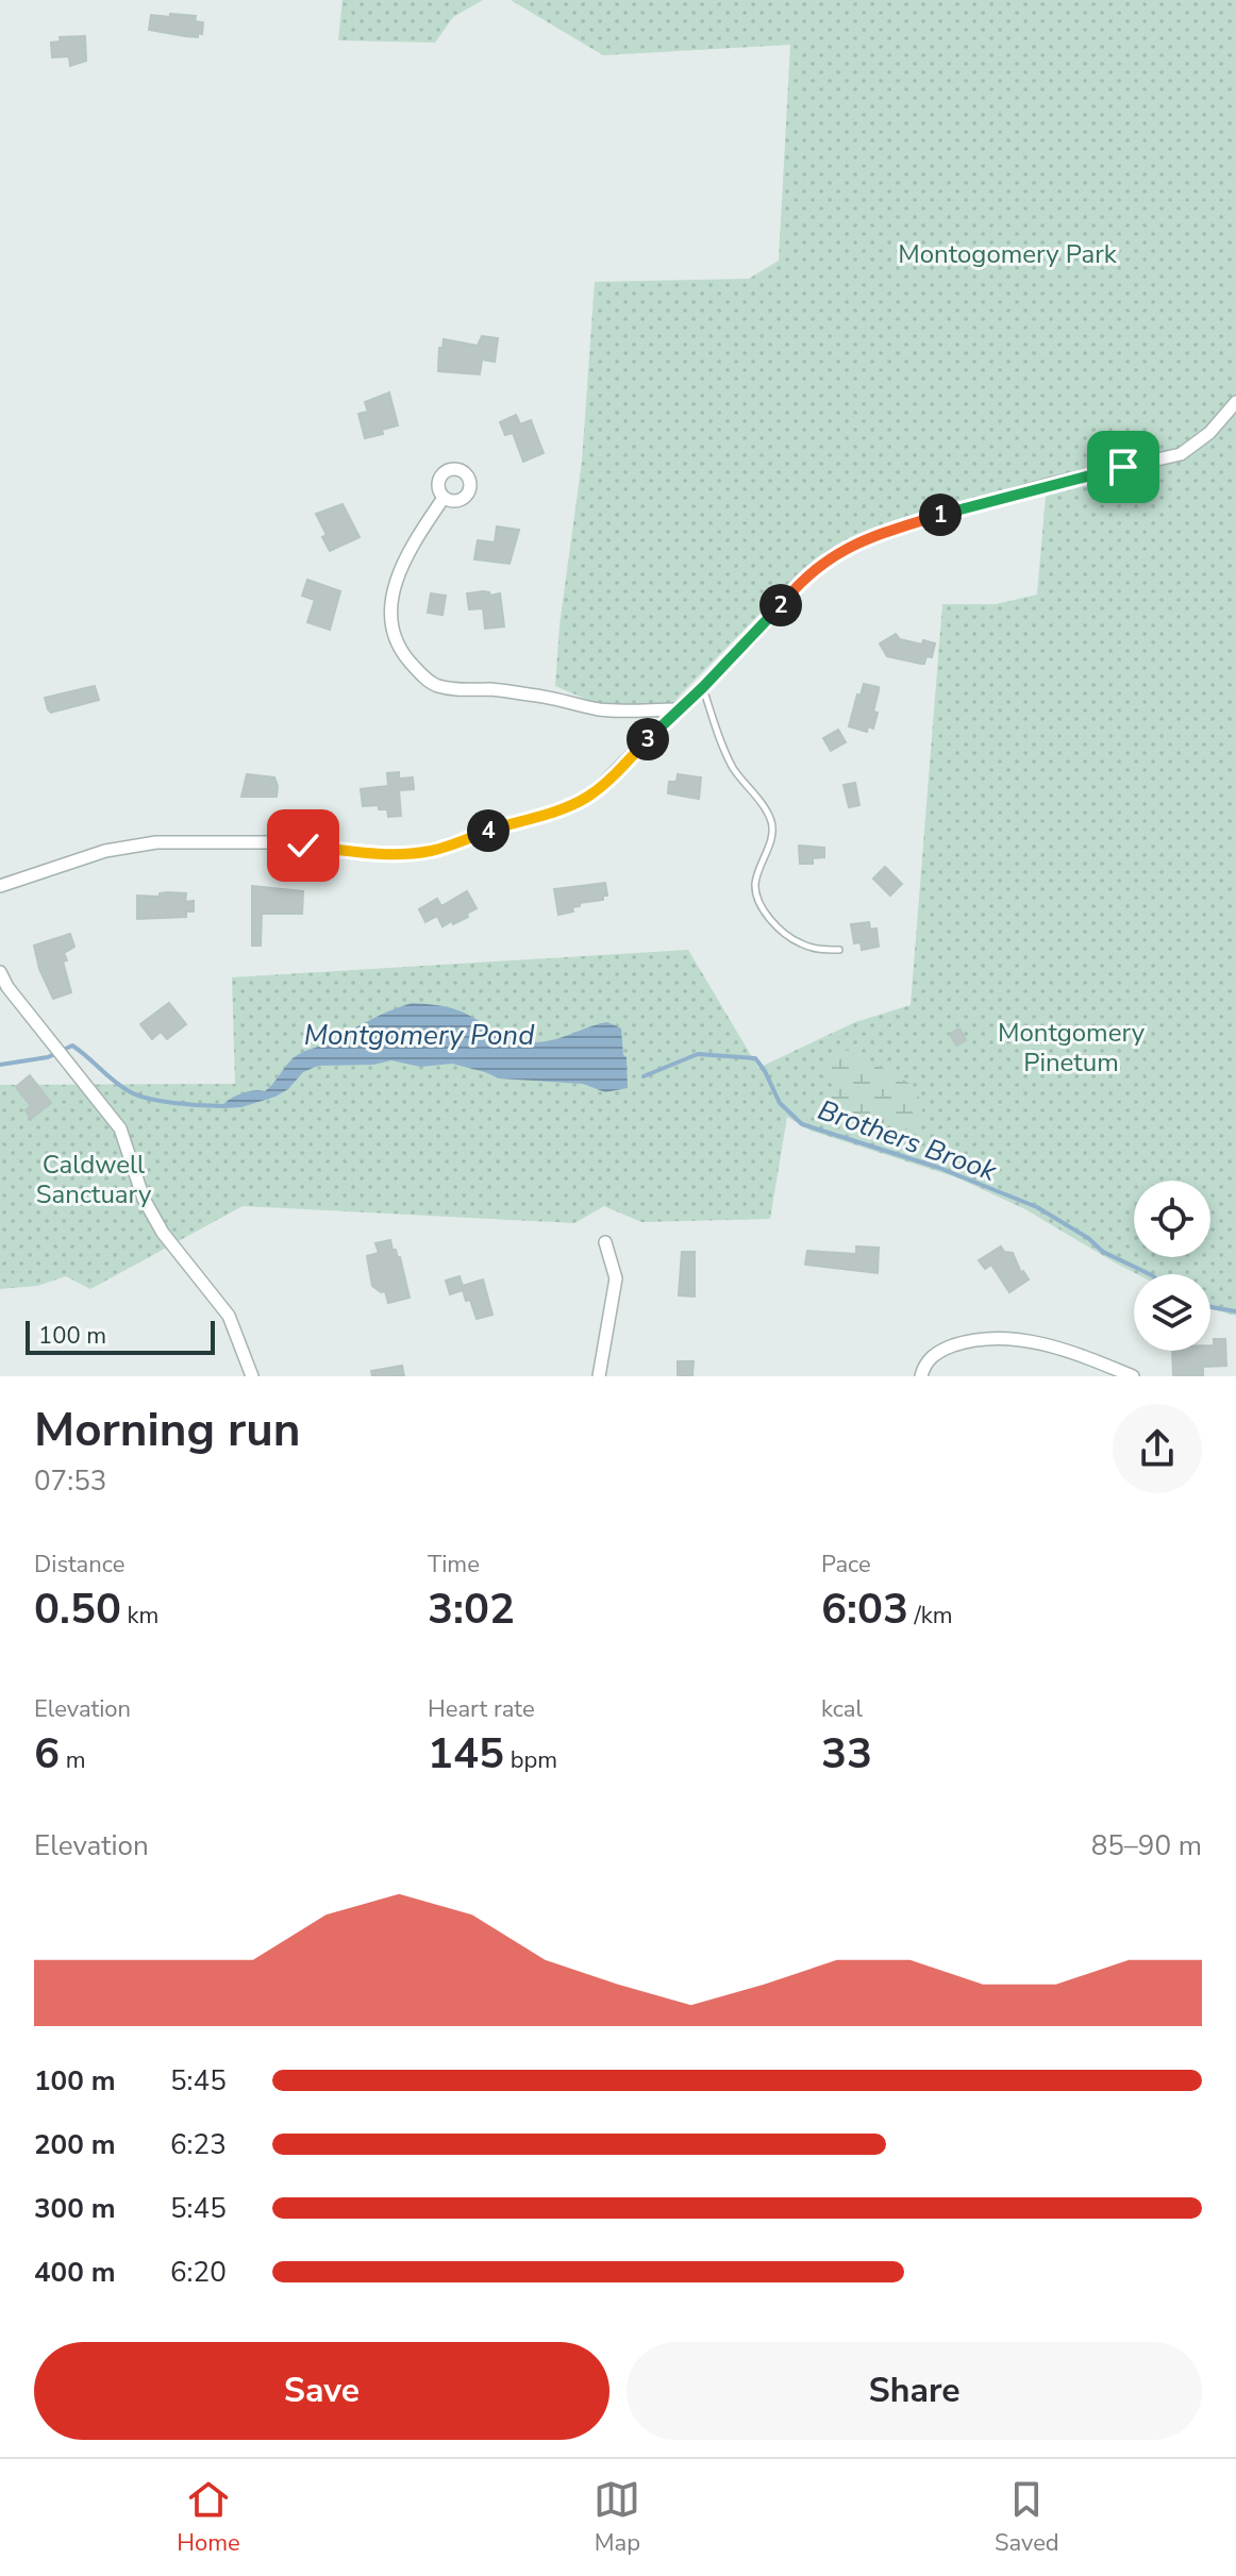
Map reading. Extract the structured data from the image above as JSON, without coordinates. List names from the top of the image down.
{
  "water": ["Montgomery Pond", "Brothers Brook"],
  "parks": ["Montogomery Park", "Montgomery Pinetum", "Caldwell Sanctuary"],
  "scale_bar": "100 m",
  "page": {
    "pins": [
      "1",
      "2",
      "3",
      "4"
    ],
    "scale": "100 m",
    "heading": ["Morning run", "07:53"],
    "stats": [
      ["Distance", "0.50 km"],
      ["Time", "3:02"],
      ["Pace", "6:03 /km"],
      ["Elevation", "6 m"],
      ["Heart rate", "145 bpm"],
      ["kcal", "33"]
    ],
    "chart": ["Elevation", "85–90 m"],
    "list": [
      {
        "name": "100 m",
        "note": "5:45"
      },
      {
        "name": "200 m",
        "note": "6:23"
      },
      {
        "name": "300 m",
        "note": "5:45"
      },
      {
        "name": "400 m",
        "note": "6:20"
      }
    ],
    "buttons": ["Save", "Share"],
    "tabs": ["Home", "Map", "Saved"]
  }
}
